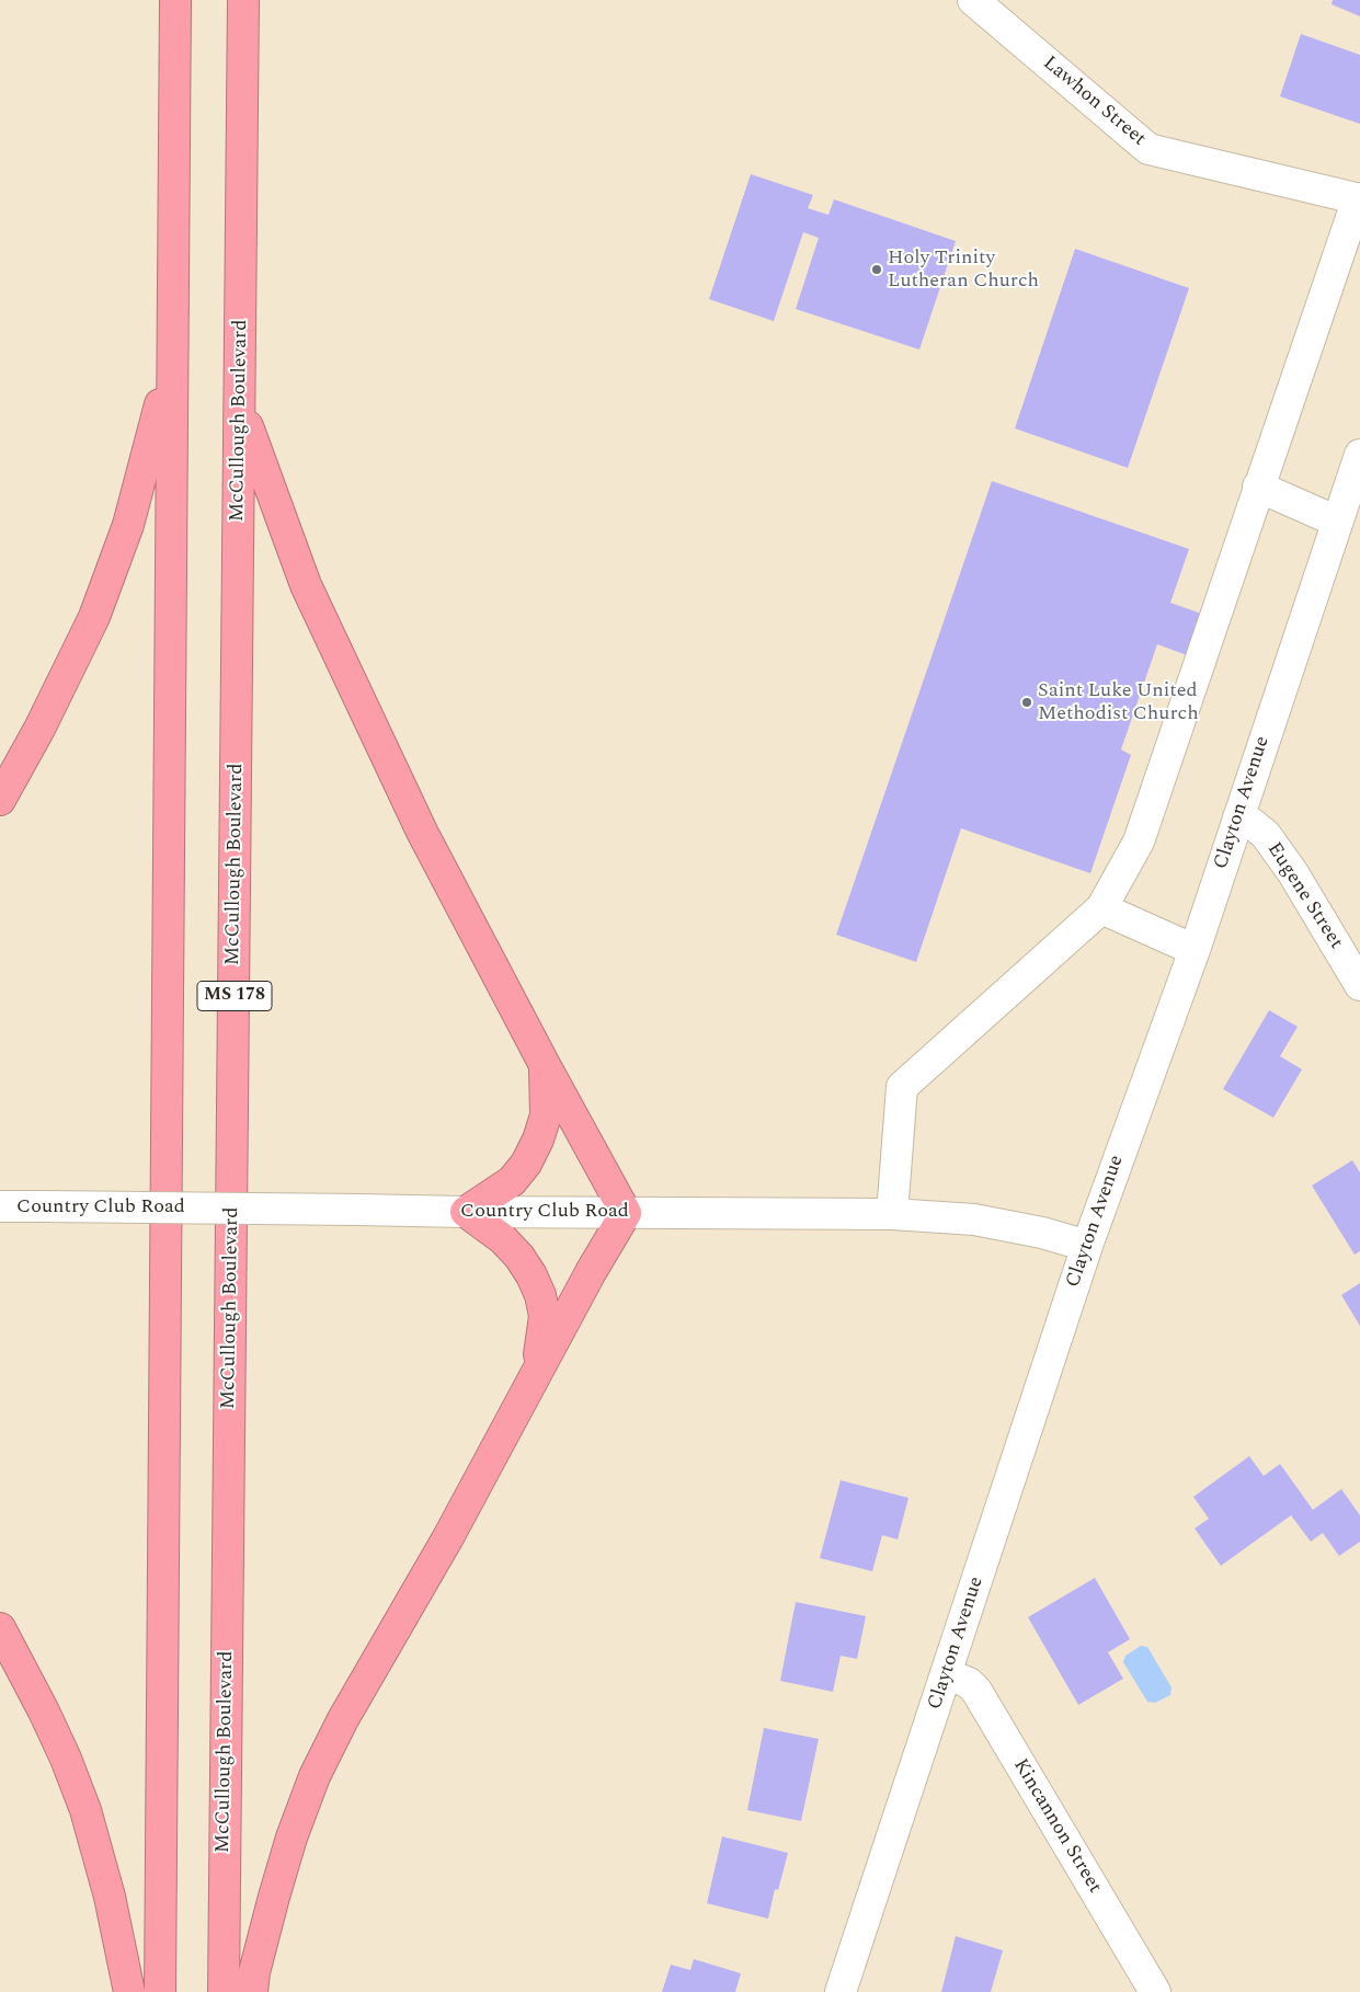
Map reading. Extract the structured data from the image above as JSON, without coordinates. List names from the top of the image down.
{
  "streets": {
    "highway": ["McCullough Boulevard", "MS 178"],
    "street": [
      "Lawhon Street",
      "Clayton Avenue",
      "Eugene Street",
      "Country Club Road",
      "Kincannon Street"
    ]
  },
  "crossings": [
    ["Clayton Avenue", "Eugene Street"],
    ["Clayton Avenue", "Country Club Road"],
    ["Clayton Avenue", "Kincannon Street"]
  ],
  "places": ["Holy Trinity Lutheran Church", "Saint Luke United Methodist Church"]
}
